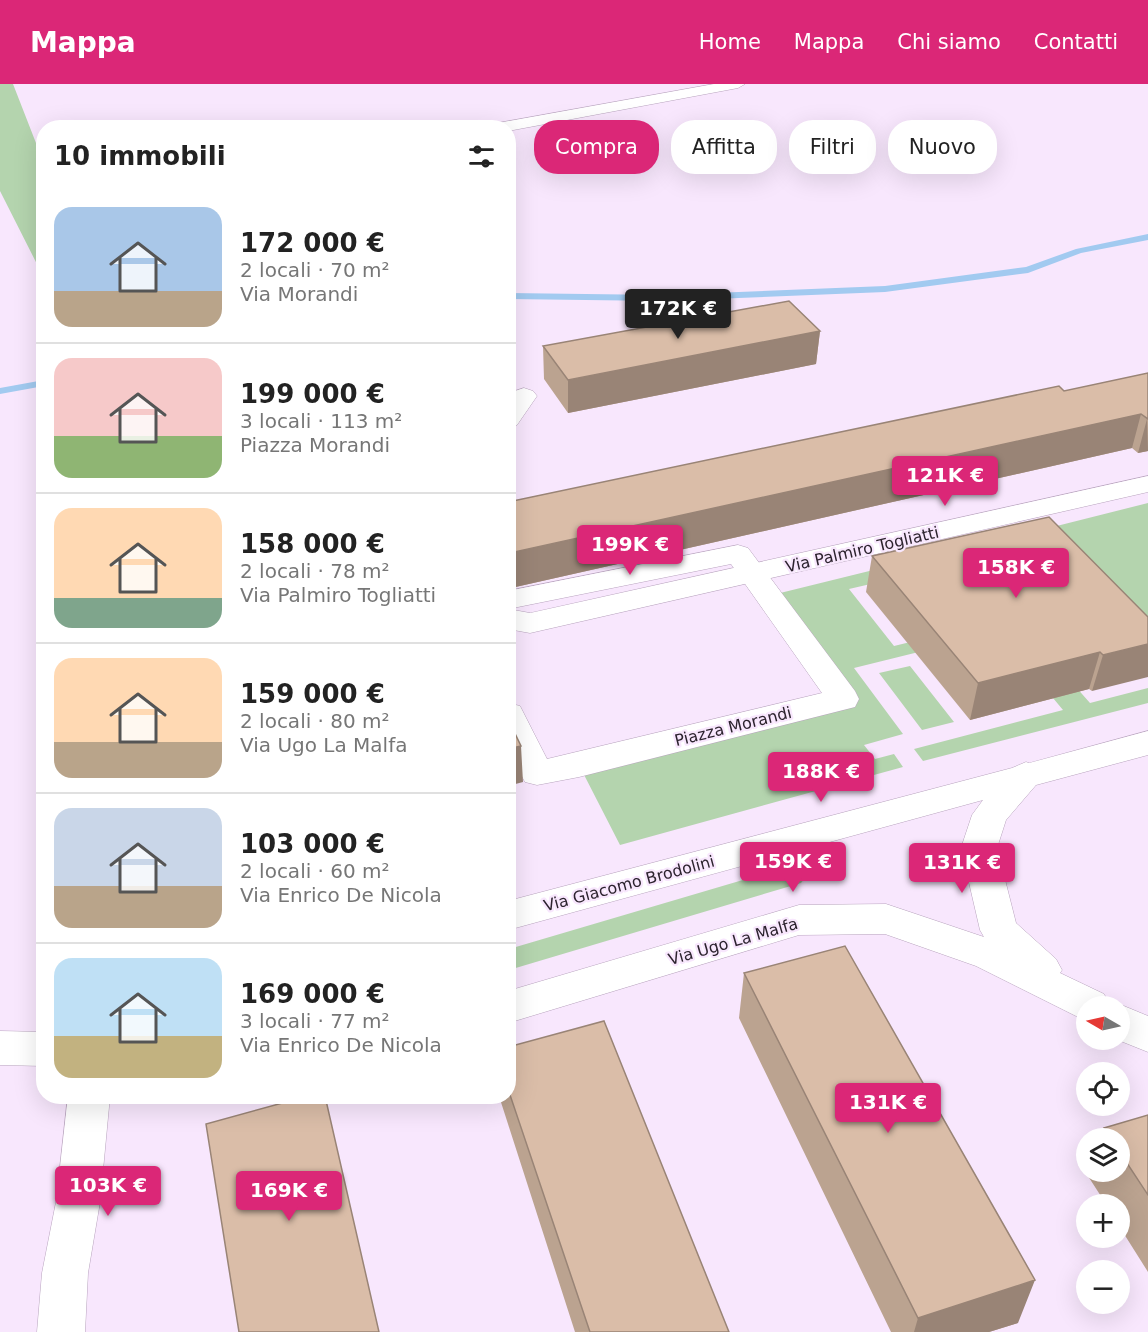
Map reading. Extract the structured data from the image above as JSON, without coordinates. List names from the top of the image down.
{
  "streets": {
    "street": [
      "Via Palmiro Togliatti",
      "Piazza Morandi",
      "Via Giacomo Brodolini",
      "Via Ugo La Malfa"
    ]
  },
  "crossings": [
    ["Via Palmiro Togliatti", "Piazza Morandi"]
  ],
  "north": "left",
  "page": {
    "header": "Mappa",
    "nav": [
      "Home",
      "Mappa",
      "Chi siamo",
      "Contatti"
    ],
    "chip": [
      "Compra",
      "Affitta",
      "Filtri",
      "Nuovo"
    ],
    "heading": "10 immobili",
    "list": [
      {
        "name": "172 000 €",
        "note": "2 locali · 70 m² · Via Morandi"
      },
      {
        "name": "199 000 €",
        "note": "3 locali · 113 m² · Piazza Morandi"
      },
      {
        "name": "158 000 €",
        "note": "2 locali · 78 m² · Via Palmiro Togliatti"
      },
      {
        "name": "159 000 €",
        "note": "2 locali · 80 m² · Via Ugo La Malfa"
      },
      {
        "name": "103 000 €",
        "note": "2 locali · 60 m² · Via Enrico De Nicola"
      },
      {
        "name": "169 000 €",
        "note": "3 locali · 77 m² · Via Enrico De Nicola"
      }
    ],
    "price": [
      "172K €",
      "121K €",
      "199K €",
      "158K €",
      "188K €",
      "159K €",
      "131K €",
      "131K €",
      "103K €",
      "169K €"
    ],
    "map_buttons": ["+", "−"]
  }
}
